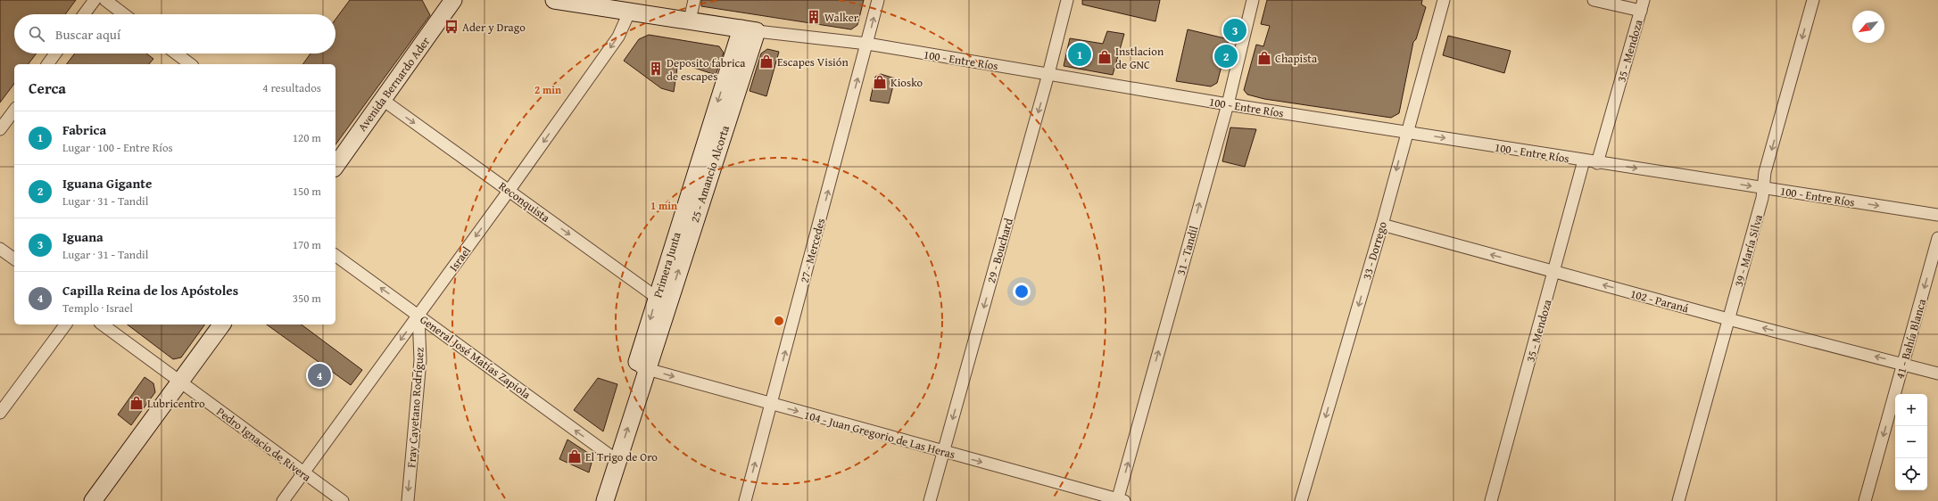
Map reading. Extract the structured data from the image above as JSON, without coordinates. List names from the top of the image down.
{
  "streets": {
    "main road": ["100 - Entre Ríos", "Avenida Bernardo Ader", "Primera Junta"],
    "street": [
      "35 - Mendoza",
      "Reconquista",
      "27 - Mercedes",
      "29 - Bouchard",
      "31 - Tandil",
      "33 - Dorrego",
      "39 - María Silva",
      "Israel",
      "102 - Paraná",
      "41 - Bahía Blanca",
      "General José Matías Zapiola",
      "Fray Cayetano Rodríguez",
      "104 - Juan Gregorio de Las Heras",
      "Pedro Ignacio de Rivera"
    ]
  },
  "crossings": [
    ["35 - Mendoza", "100 - Entre Ríos"],
    ["35 - Mendoza", "102 - Paraná"],
    ["100 - Entre Ríos", "27 - Mercedes"],
    ["100 - Entre Ríos", "29 - Bouchard"],
    ["100 - Entre Ríos", "31 - Tandil"],
    ["100 - Entre Ríos", "33 - Dorrego"],
    ["100 - Entre Ríos", "39 - María Silva"],
    ["100 - Entre Ríos", "Israel"],
    ["100 - Entre Ríos", "Primera Junta"],
    ["Avenida Bernardo Ader", "Reconquista"],
    ["Reconquista", "Israel"],
    ["Reconquista", "Primera Junta"],
    ["27 - Mercedes", "104 - Juan Gregorio de Las Heras"],
    ["29 - Bouchard", "104 - Juan Gregorio de Las Heras"],
    ["31 - Tandil", "104 - Juan Gregorio de Las Heras"],
    ["33 - Dorrego", "102 - Paraná"],
    ["39 - María Silva", "102 - Paraná"],
    ["Israel", "General José Matías Zapiola"],
    ["Israel", "Fray Cayetano Rodríguez"],
    ["Israel", "Pedro Ignacio de Rivera"],
    ["Primera Junta", "General José Matías Zapiola"],
    ["Primera Junta", "104 - Juan Gregorio de Las Heras"],
    ["102 - Paraná", "41 - Bahía Blanca"],
    ["General José Matías Zapiola", "Fray Cayetano Rodríguez"]
  ],
  "one_way": [
    "100 - Entre Ríos",
    "Reconquista",
    "27 - Mercedes",
    "29 - Bouchard",
    "31 - Tandil",
    "33 - Dorrego",
    "39 - María Silva",
    "Israel",
    "102 - Paraná",
    "41 - Bahía Blanca",
    "General José Matías Zapiola",
    "Fray Cayetano Rodríguez",
    "104 - Juan Gregorio de Las Heras"
  ],
  "places": {
    "building": ["Walker", "Deposito fabrica de escapes"],
    "bus stop": ["Ader y Drago"],
    "shop": [
      "Instlacion de GNC",
      "Chapista",
      "Escapes Visión",
      "Kiosko",
      "Lubricentro",
      "El Trigo de Oro"
    ]
  },
  "north": "bottom left",
  "page": {
    "search": "Buscar aquí",
    "pins": [
      "3",
      "1",
      "2",
      "4"
    ],
    "heading": ["Cerca", "4 resultados"],
    "list": [
      {
        "mark": "1",
        "name": "Fabrica",
        "note": "Lugar · 100 - Entre Ríos",
        "value": "120 m"
      },
      {
        "mark": "2",
        "name": "Iguana Gigante",
        "note": "Lugar · 31 - Tandil",
        "value": "150 m"
      },
      {
        "mark": "3",
        "name": "Iguana",
        "note": "Lugar · 31 - Tandil",
        "value": "170 m"
      },
      {
        "mark": "4",
        "name": "Capilla Reina de los Apóstoles",
        "note": "Templo · Israel",
        "value": "350 m"
      }
    ],
    "map_buttons": ["+", "−"]
  },
  "rings": ["2 min", "1 min"]
}
